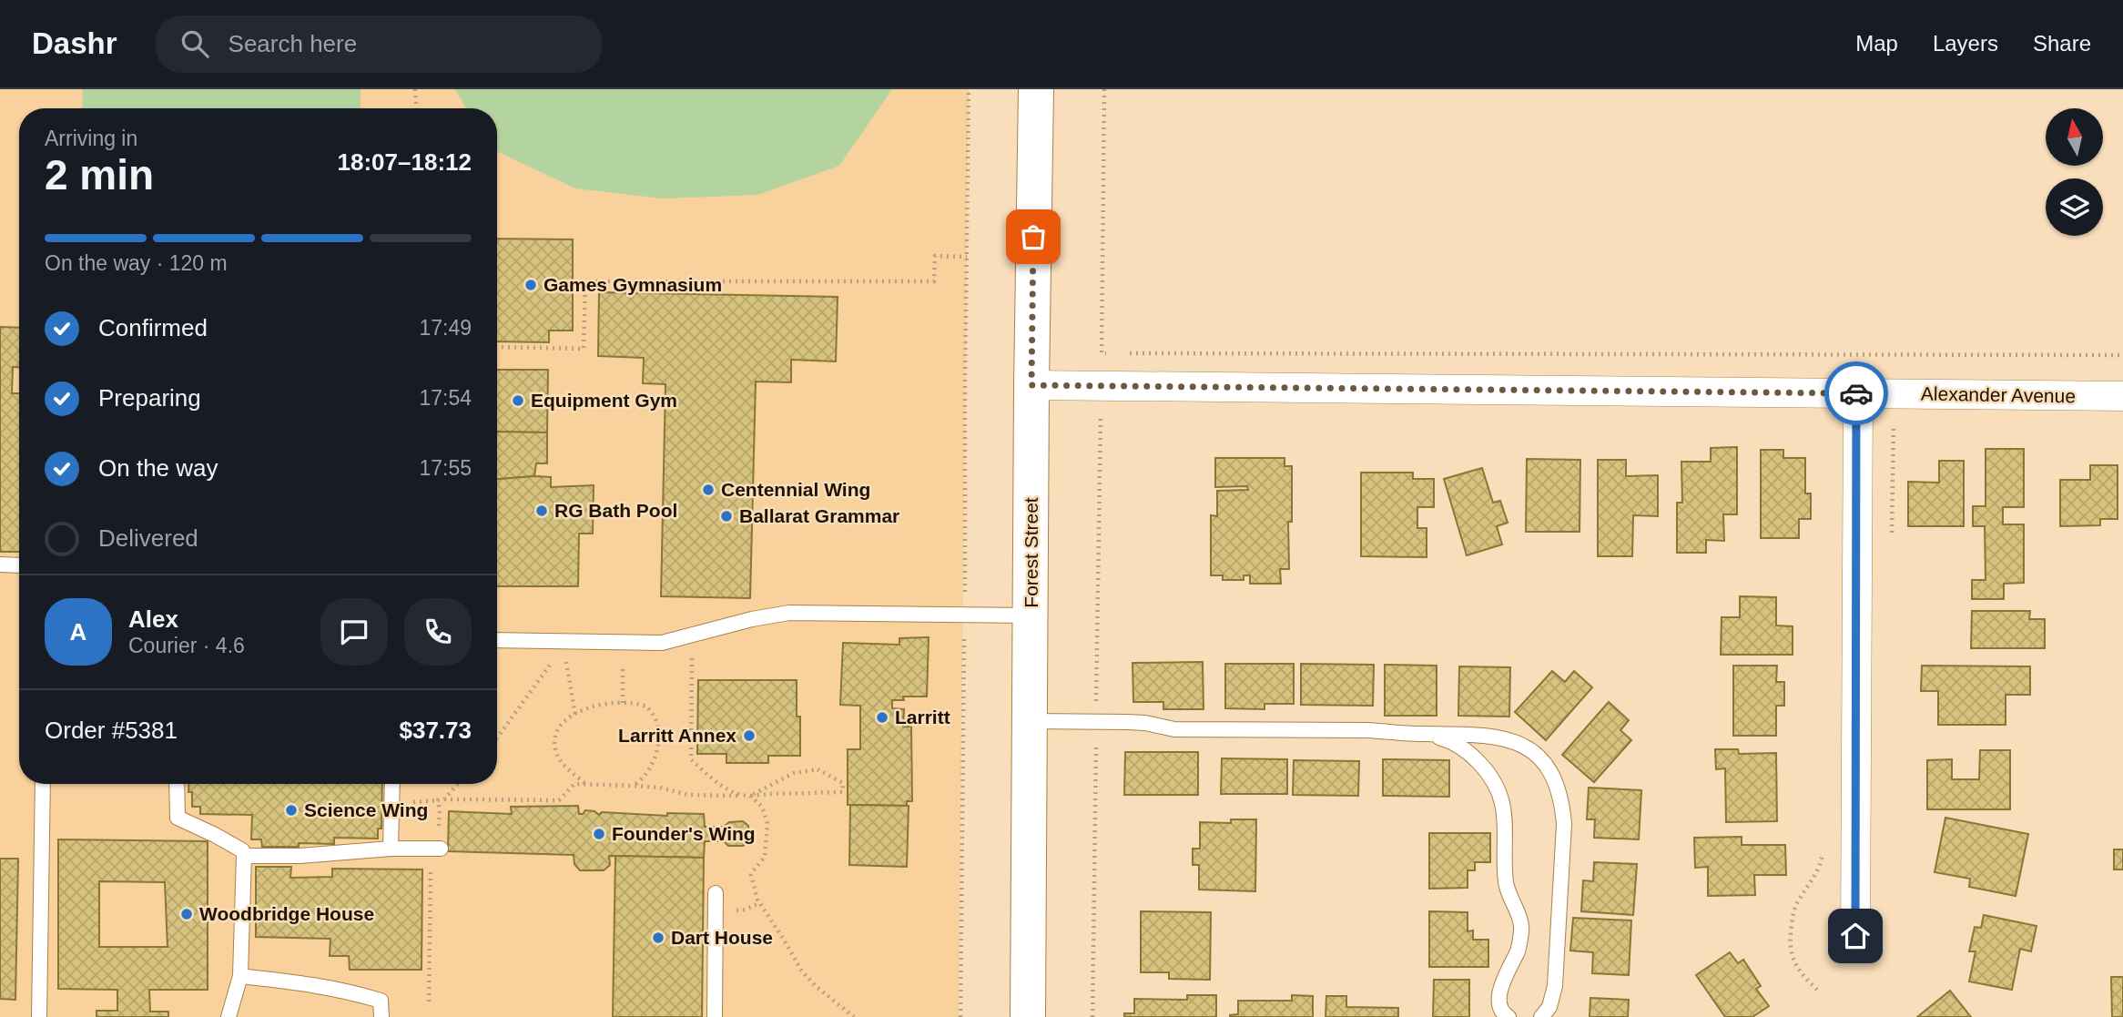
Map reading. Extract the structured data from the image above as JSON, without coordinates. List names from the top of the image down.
{
  "streets": {
    "street": ["Alexander Avenue", "Forest Street"]
  },
  "crossings": [
    ["Alexander Avenue", "Forest Street"]
  ],
  "places": [
    "Games Gymnasium",
    "Equipment Gym",
    "Centennial Wing",
    "RG Bath Pool",
    "Ballarat Grammar",
    "Larritt",
    "Larritt Annex",
    "Science Wing",
    "Founder's Wing",
    "Woodbridge House",
    "Dart House"
  ],
  "north": "top",
  "page": {
    "header": "Dashr",
    "search": "Search here",
    "nav": ["Map", "Layers", "Share"],
    "heading": ["2 min", "Arriving in", "18:07–18:12"],
    "panel": [
      "Alex",
      "Courier · 4.6",
      "Order #5381",
      "$37.73"
    ],
    "bar": "On the way · 120 m",
    "list": [
      ["Confirmed", "17:49"],
      ["Preparing", "17:54"],
      ["On the way", "17:55"],
      "Delivered"
    ],
    "round": "A"
  }
}
